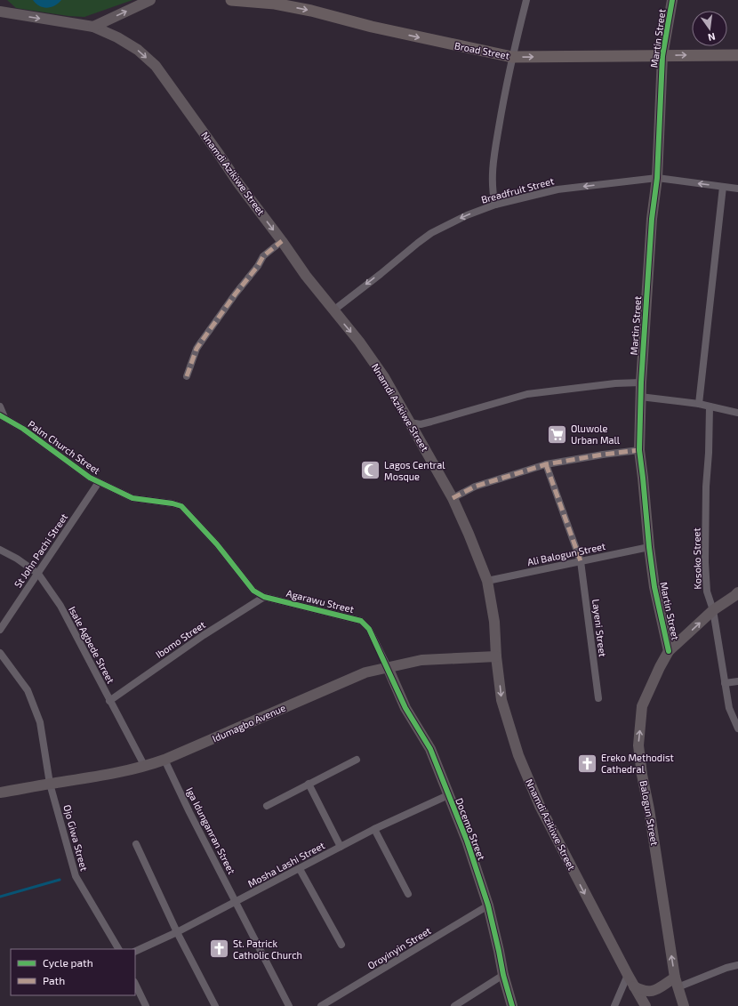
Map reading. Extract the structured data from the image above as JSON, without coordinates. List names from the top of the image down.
{
  "streets": {
    "main road": [
      "Martin Street",
      "Broad Street",
      "Nnamdi Azikiwe Street",
      "Idumagbo Avenue",
      "Balogun Street",
      "Docemo Street"
    ],
    "street": [
      "Breadfruit Street",
      "Palm Church Street",
      "St John Pachi Street",
      "Ali Balogun Street",
      "Kosoko Street",
      "Agarawu Street",
      "Layeni Street",
      "Ibomo Street",
      "Isale Agbede Street",
      "Iga Idunganran Street",
      "Ojo Giwa Street",
      "Mosha Lashi Street",
      "Oroyinyin Street"
    ]
  },
  "crossings": [
    ["Martin Street", "Broad Street"],
    ["Martin Street", "Breadfruit Street"],
    ["Martin Street", "Ali Balogun Street"],
    ["Martin Street", "Balogun Street"],
    ["Nnamdi Azikiwe Street", "Breadfruit Street"],
    ["Nnamdi Azikiwe Street", "Ali Balogun Street"],
    ["Nnamdi Azikiwe Street", "Idumagbo Avenue"],
    ["Palm Church Street", "St John Pachi Street"],
    ["Palm Church Street", "Agarawu Street"],
    ["Palm Church Street", "Ibomo Street"],
    ["St John Pachi Street", "Isale Agbede Street"],
    ["Ali Balogun Street", "Layeni Street"],
    ["Kosoko Street", "Balogun Street"],
    ["Agarawu Street", "Ibomo Street"],
    ["Agarawu Street", "Idumagbo Avenue"],
    ["Agarawu Street", "Docemo Street"],
    ["Ibomo Street", "Isale Agbede Street"],
    ["Isale Agbede Street", "Idumagbo Avenue"],
    ["Idumagbo Avenue", "Docemo Street"],
    ["Idumagbo Avenue", "Iga Idunganran Street"],
    ["Idumagbo Avenue", "Ojo Giwa Street"],
    ["Docemo Street", "Mosha Lashi Street"],
    ["Docemo Street", "Oroyinyin Street"],
    ["Iga Idunganran Street", "Mosha Lashi Street"]
  ],
  "one_way": [
    "Broad Street",
    "Nnamdi Azikiwe Street",
    "Breadfruit Street",
    "Balogun Street"
  ],
  "places": {
    "supermarket": ["Oluwole Urban Mall"],
    "mosque": ["Lagos Central Mosque"],
    "church": ["Ereko Methodist Cathedral", "St. Patrick Catholic Church"]
  },
  "legend": ["Cycle path", "Path"],
  "north": "bottom"
}
